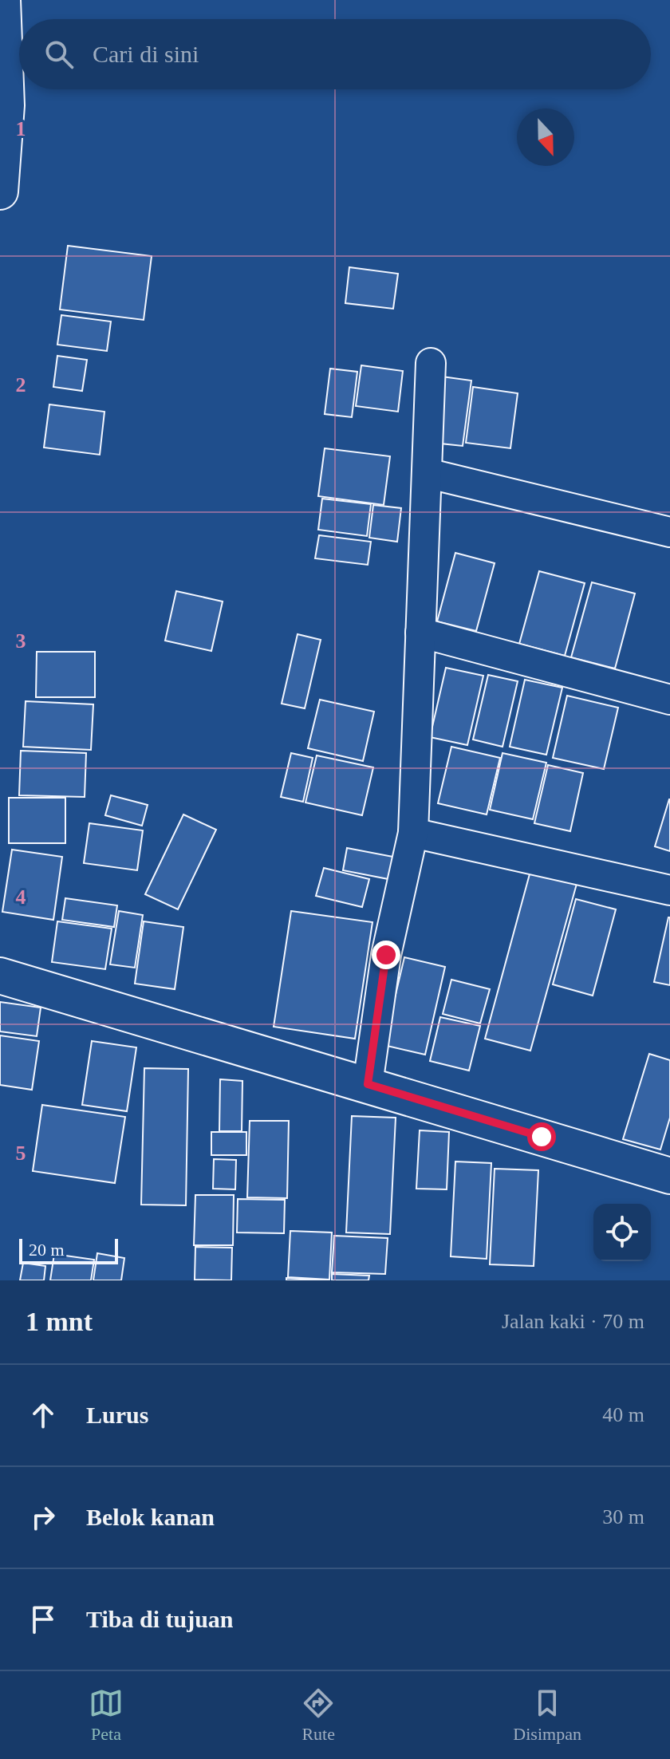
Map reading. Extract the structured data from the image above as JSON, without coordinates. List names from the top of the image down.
{
  "scale_bar": "20 m",
  "north": "bottom",
  "page": {
    "search": "Cari di sini",
    "scale": "20 m",
    "heading": ["1 mnt", "Jalan kaki · 70 m"],
    "list": [
      ["Lurus", "40 m"],
      ["Belok kanan", "30 m"],
      "Tiba di tujuan"
    ],
    "nav": ["Peta", "Rute", "Disimpan"]
  },
  "grid": {
    "rows": [
      "1",
      "2",
      "3",
      "4",
      "5"
    ]
  }
}
